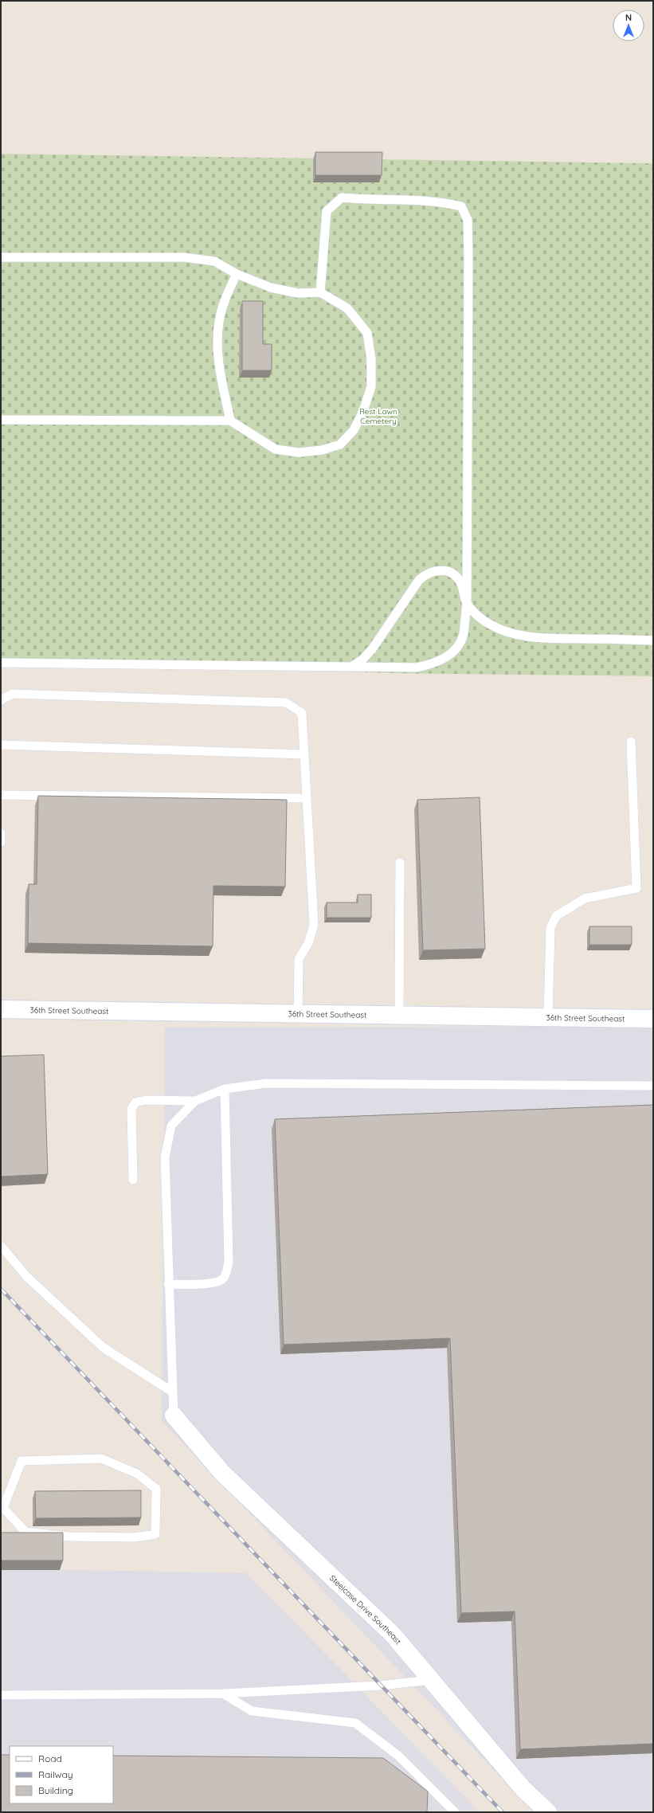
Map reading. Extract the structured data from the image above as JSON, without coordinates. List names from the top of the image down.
{
  "streets": {
    "street": ["36th Street Southeast", "Steelcase Drive Southeast"]
  },
  "parks": ["Rest Lawn Cemetery"],
  "legend": ["Road", "Railway", "Building"],
  "north": "top"
}
